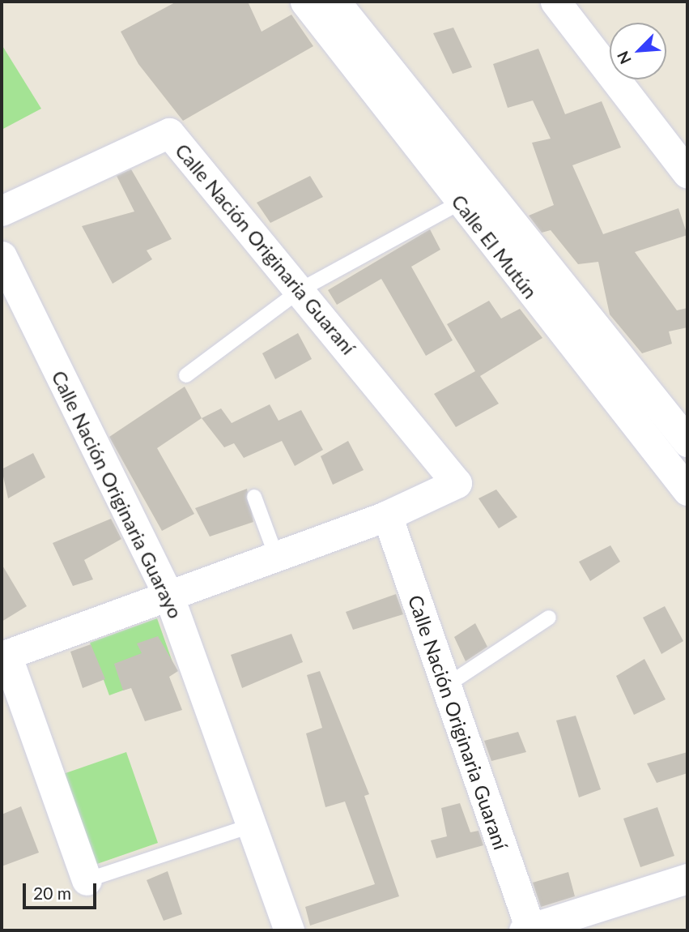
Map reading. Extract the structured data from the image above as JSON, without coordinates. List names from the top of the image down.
{
  "streets": {
    "street": ["Calle El Mutún", "Calle Nación Originaria Guaraní", "Calle Nación Originaria Guarayo"]
  },
  "scale_bar": "20 m",
  "north": "bottom left"
}
